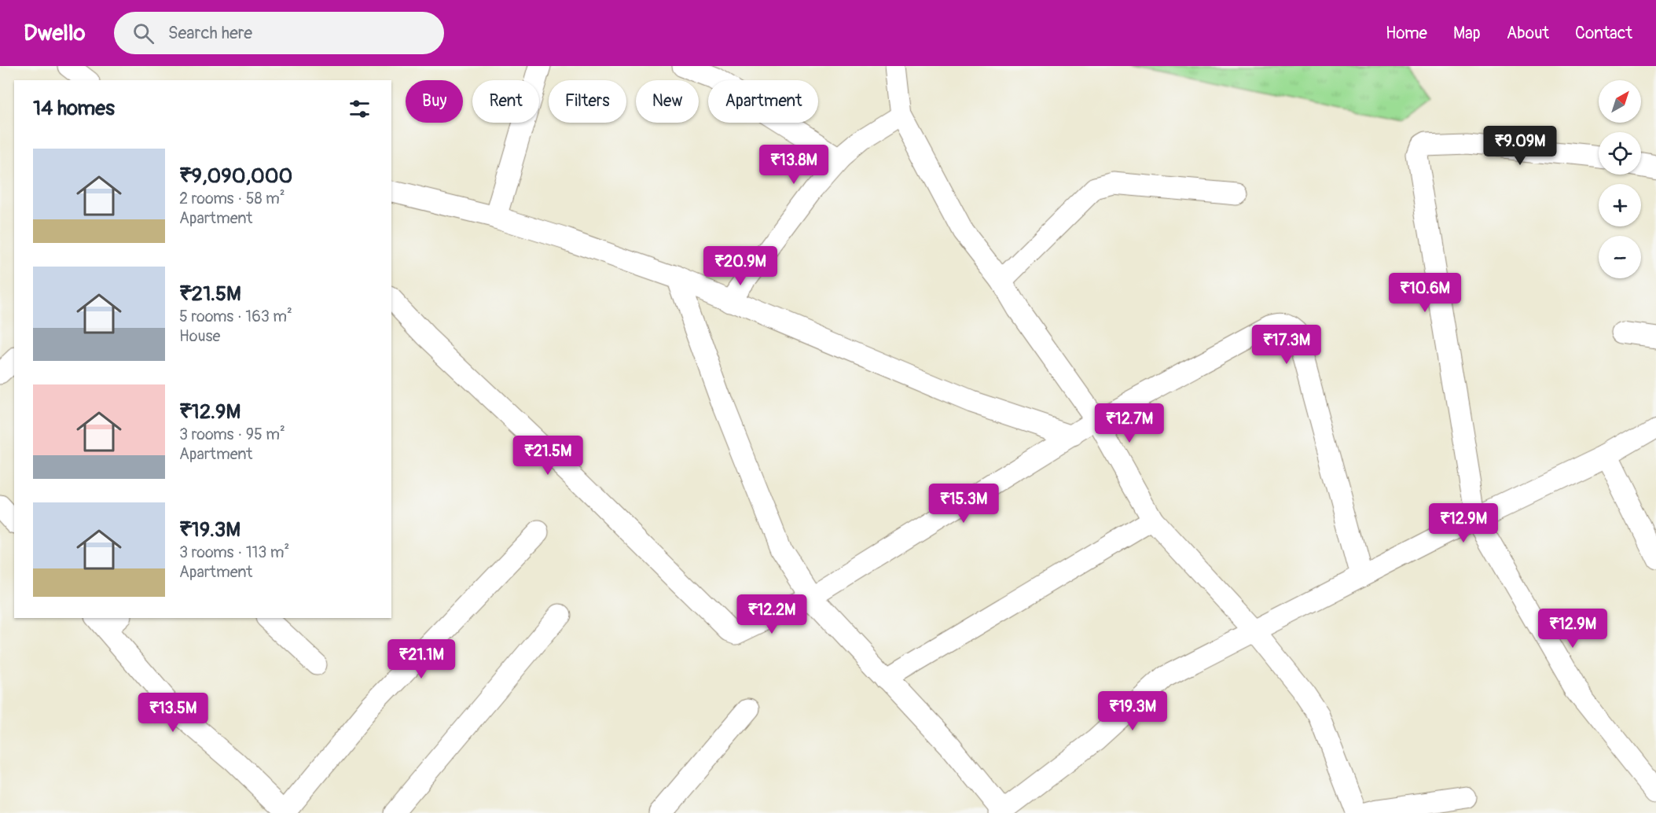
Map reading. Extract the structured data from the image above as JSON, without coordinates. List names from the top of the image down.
{
  "north": "top right",
  "page": {
    "header": "Dwello",
    "search": "Search here",
    "nav": [
      "Home",
      "Map",
      "About",
      "Contact"
    ],
    "map_buttons": ["+", "−"],
    "chip": [
      "Buy",
      "Rent",
      "Filters",
      "New",
      "Apartment"
    ],
    "heading": "14 homes",
    "price": [
      "₹9.09M",
      "₹13.8M",
      "₹20.9M",
      "₹10.6M",
      "₹17.3M",
      "₹12.7M",
      "₹21.5M",
      "₹15.3M",
      "₹12.9M",
      "₹12.2M",
      "₹12.9M",
      "₹21.1M",
      "₹19.3M",
      "₹13.5M"
    ],
    "list": [
      {
        "name": "₹9,090,000",
        "note": "2 rooms · 58 m² · Apartment"
      },
      {
        "name": "₹21.5M",
        "note": "5 rooms · 163 m² · House"
      },
      {
        "name": "₹12.9M",
        "note": "3 rooms · 95 m² · Apartment"
      },
      {
        "name": "₹19.3M",
        "note": "3 rooms · 113 m² · Apartment"
      }
    ]
  }
}
